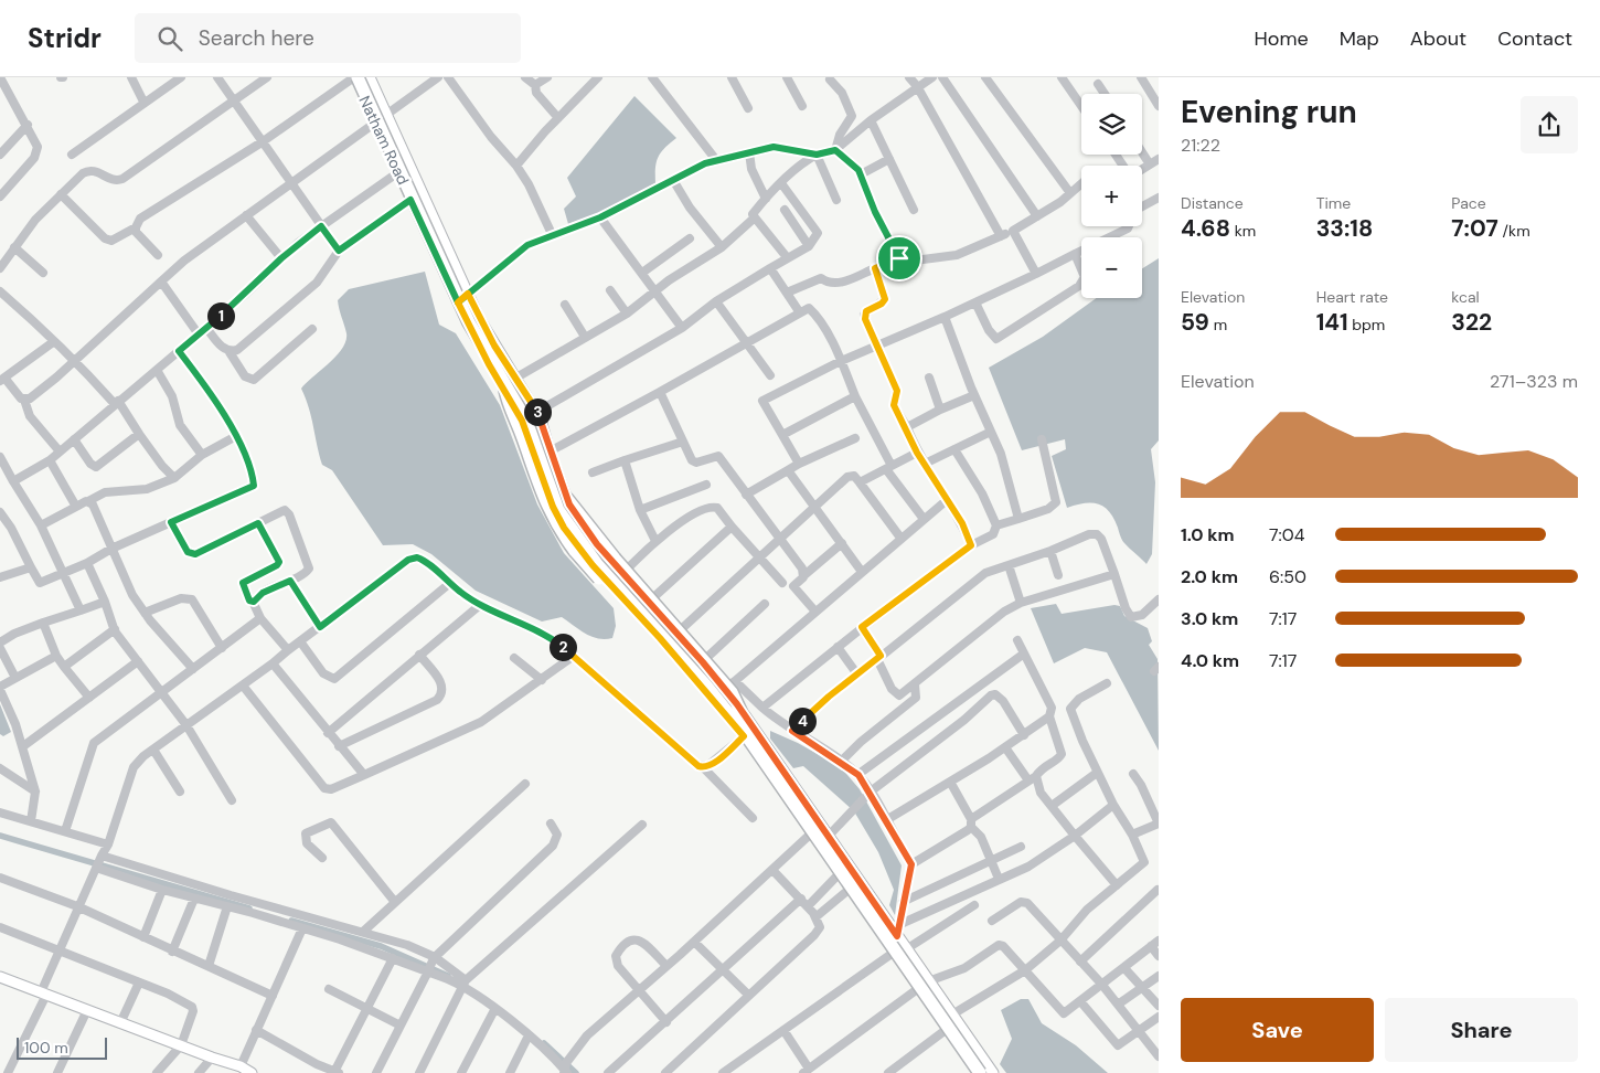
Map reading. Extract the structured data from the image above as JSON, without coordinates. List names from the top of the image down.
{
  "streets": {
    "main road": ["Natham Road"]
  },
  "scale_bar": "100 m",
  "page": {
    "header": "Stridr",
    "search": "Search here",
    "nav": [
      "Home",
      "Map",
      "About",
      "Contact"
    ],
    "heading": ["Evening run", "21:22"],
    "map_buttons": ["+", "−"],
    "stats": [
      ["Distance", "4.68 km"],
      ["Time", "33:18"],
      ["Pace", "7:07 /km"],
      ["Elevation", "59 m"],
      ["Heart rate", "141 bpm"],
      ["kcal", "322"]
    ],
    "pins": [
      "1",
      "3",
      "2",
      "4"
    ],
    "chart": ["Elevation", "271–323 m"],
    "list": [
      {
        "name": "1.0 km",
        "note": "7:04"
      },
      {
        "name": "2.0 km",
        "note": "6:50"
      },
      {
        "name": "3.0 km",
        "note": "7:17"
      },
      {
        "name": "4.0 km",
        "note": "7:17"
      }
    ],
    "buttons": ["Save", "Share"],
    "scale": "100 m"
  }
}
